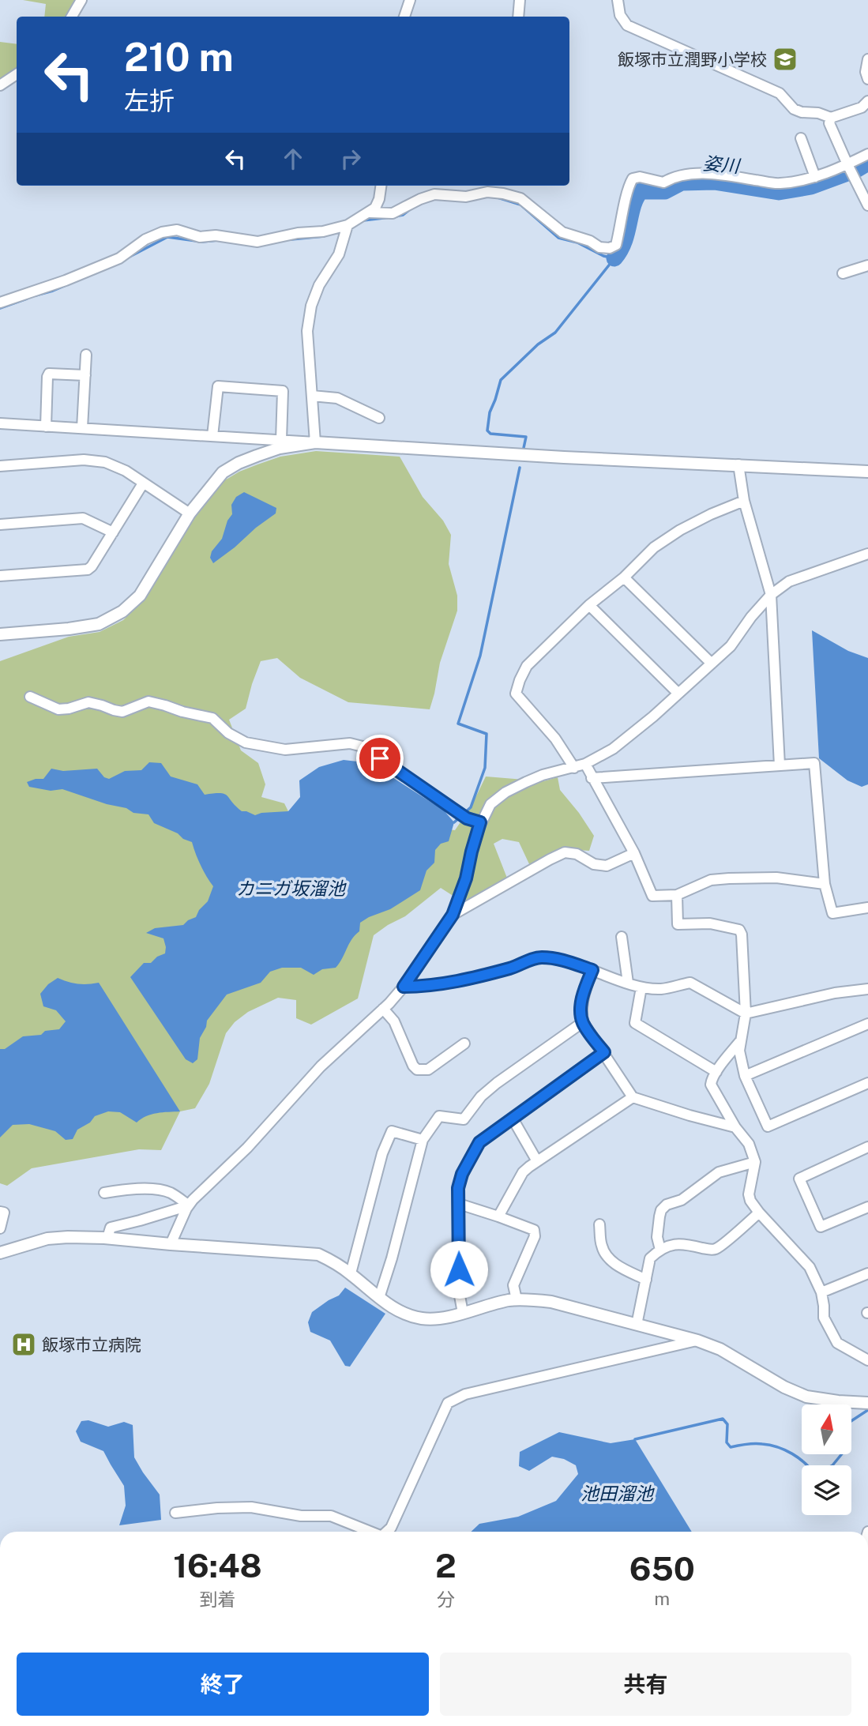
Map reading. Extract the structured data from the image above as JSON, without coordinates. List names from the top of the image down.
{
  "water": ["姿川", "カニガ坂溜池", "池田溜池"],
  "places": {
    "school or university": ["飯塚市立潤野小学校"],
    "hospital": ["飯塚市立病院"]
  },
  "north": "top",
  "page": {
    "turn": ["210 m", "左折"],
    "eta": [
      "16:48",
      "到着",
      "2",
      "分",
      "650",
      "m"
    ],
    "buttons": ["終了", "共有"]
  }
}
